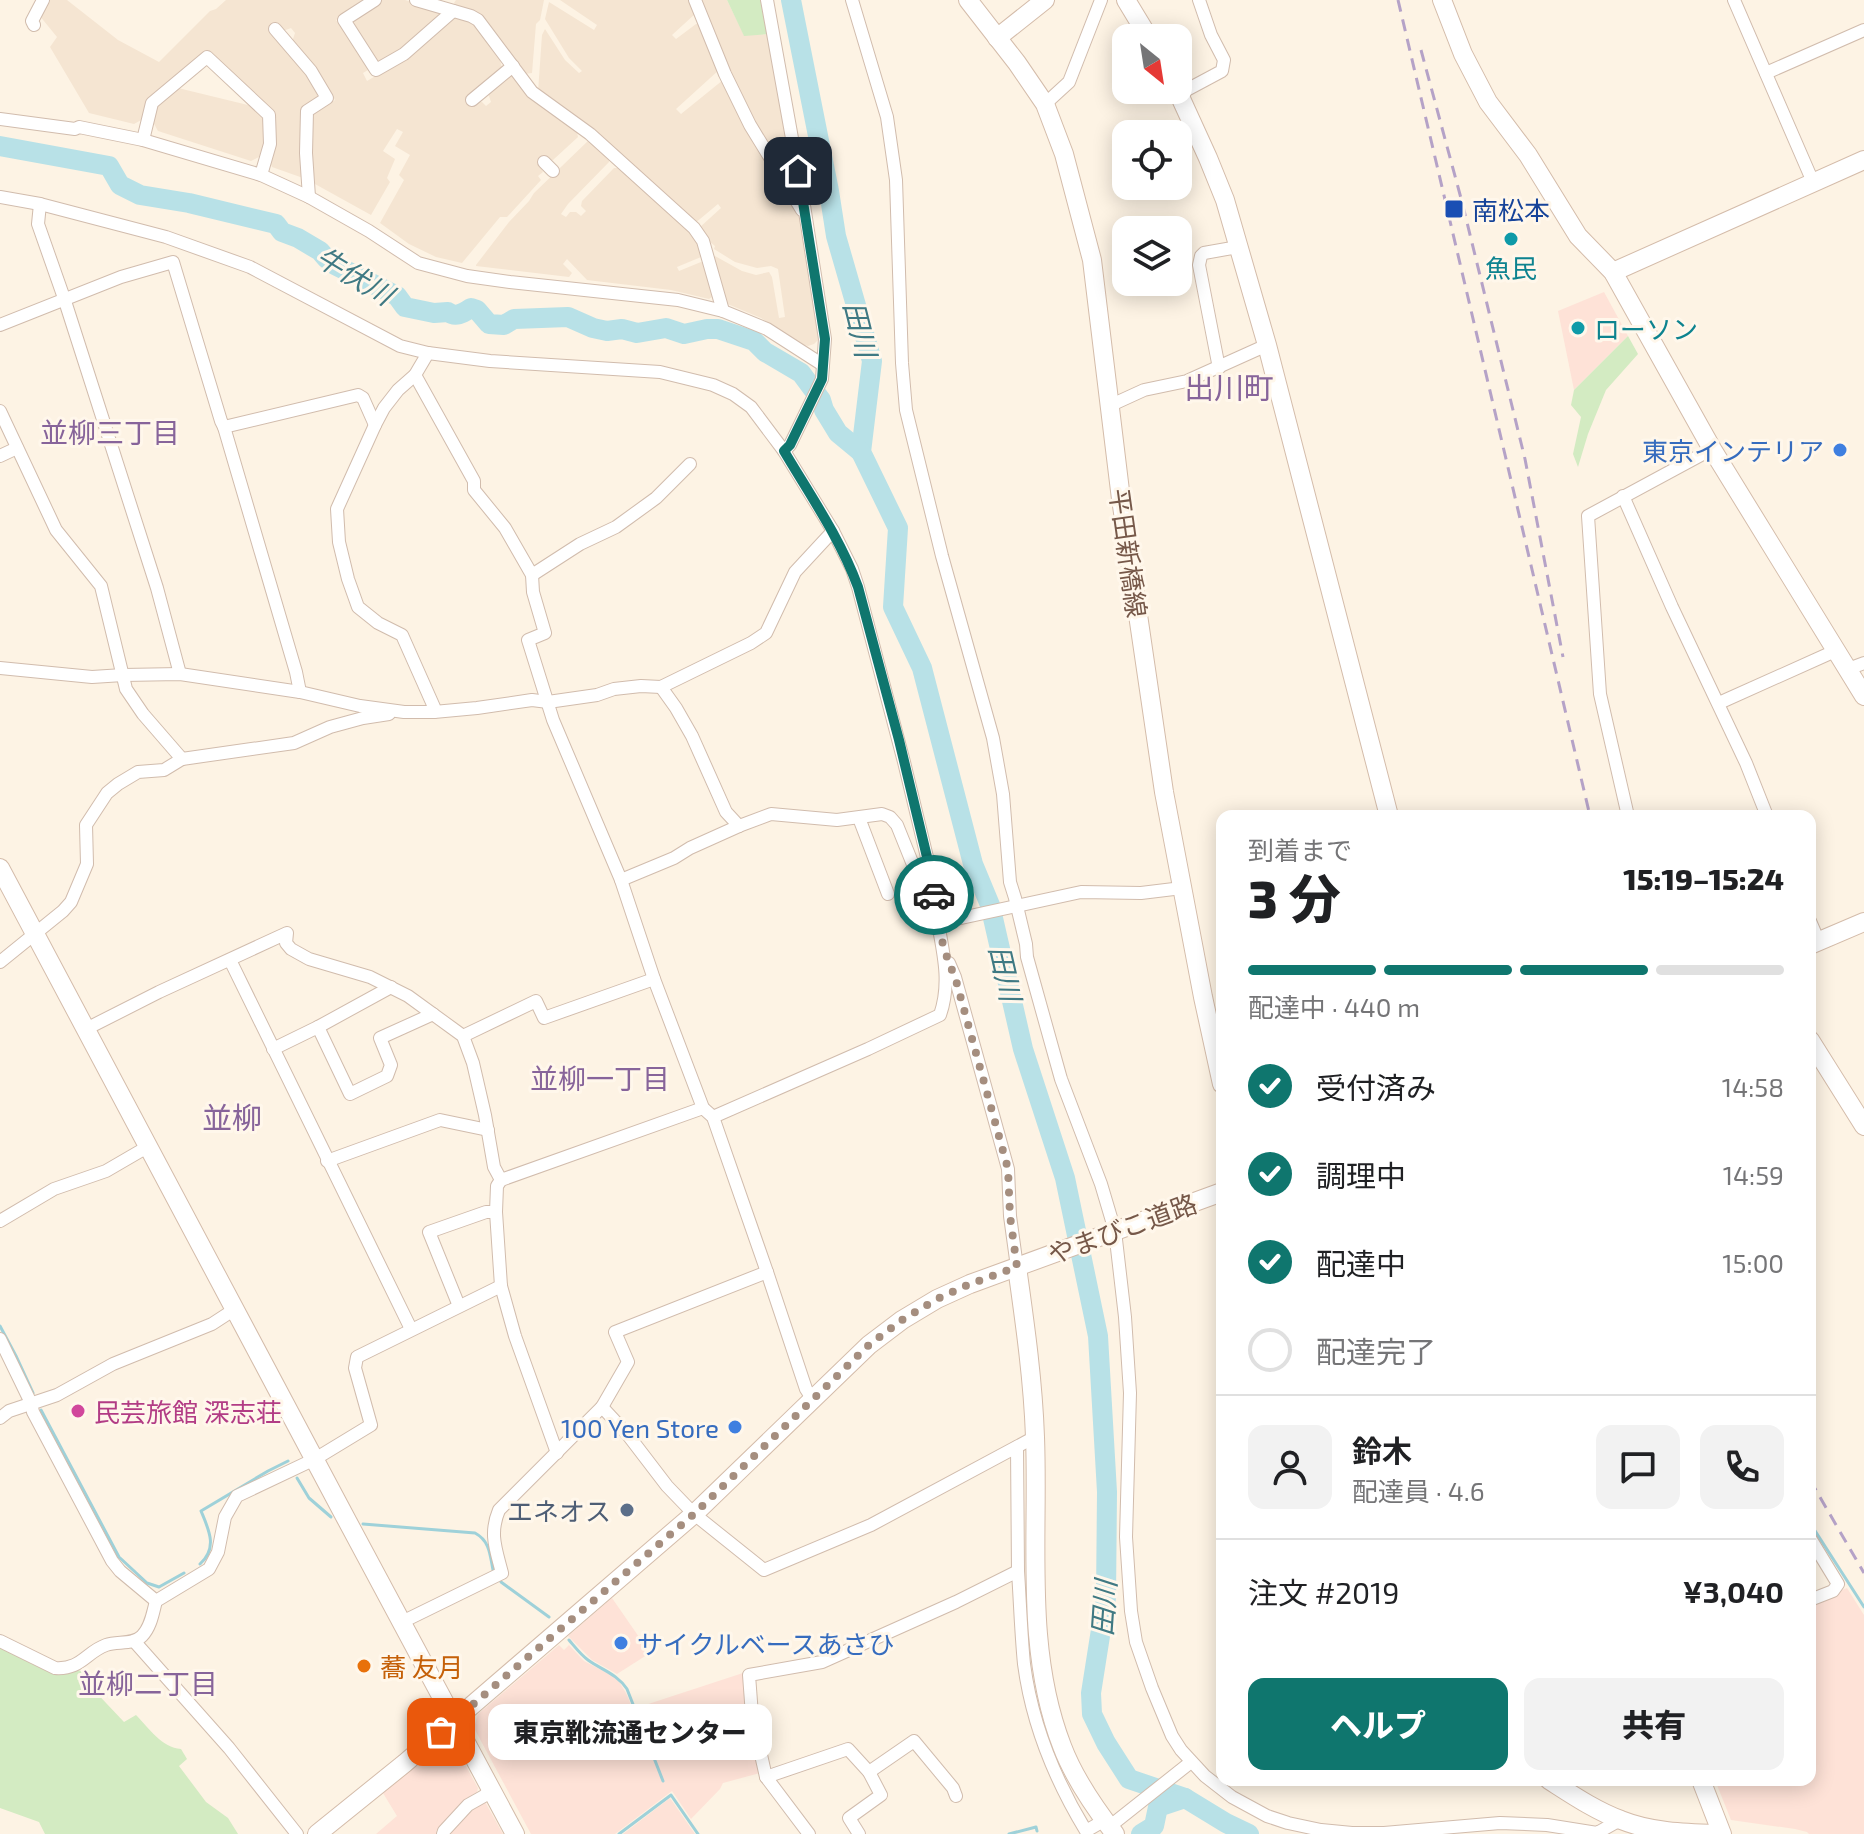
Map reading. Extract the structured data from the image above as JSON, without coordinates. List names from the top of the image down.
{
  "streets": {
    "street": ["平田新橋線", "やまびこ道路"]
  },
  "districts": [
    "出川町",
    "並柳三丁目",
    "並柳一丁目",
    "並柳",
    "並柳二丁目"
  ],
  "water": ["牛伏川", "田川"],
  "places": {
    "transit": ["南松本"],
    "other": [
      "魚民",
      "ローソン",
      "東京インテリア",
      "民芸旅館 深志荘",
      "100 Yen Store",
      "エネオス",
      "サイクルベースあさひ",
      "蕎 友月",
      "東京靴流通センター"
    ]
  },
  "north": "bottom right",
  "page": {
    "heading": ["3 分", "到着まで", "15:19–15:24"],
    "panel": [
      "鈴木",
      "配達員 · 4.6",
      "注文 #2019",
      "¥3,040"
    ],
    "bar": "配達中 · 440 m",
    "list": [
      ["受付済み", "14:58"],
      ["調理中", "14:59"],
      ["配達中", "15:00"],
      "配達完了"
    ],
    "buttons": ["ヘルプ", "共有"],
    "bubble": "東京靴流通センター"
  }
}
